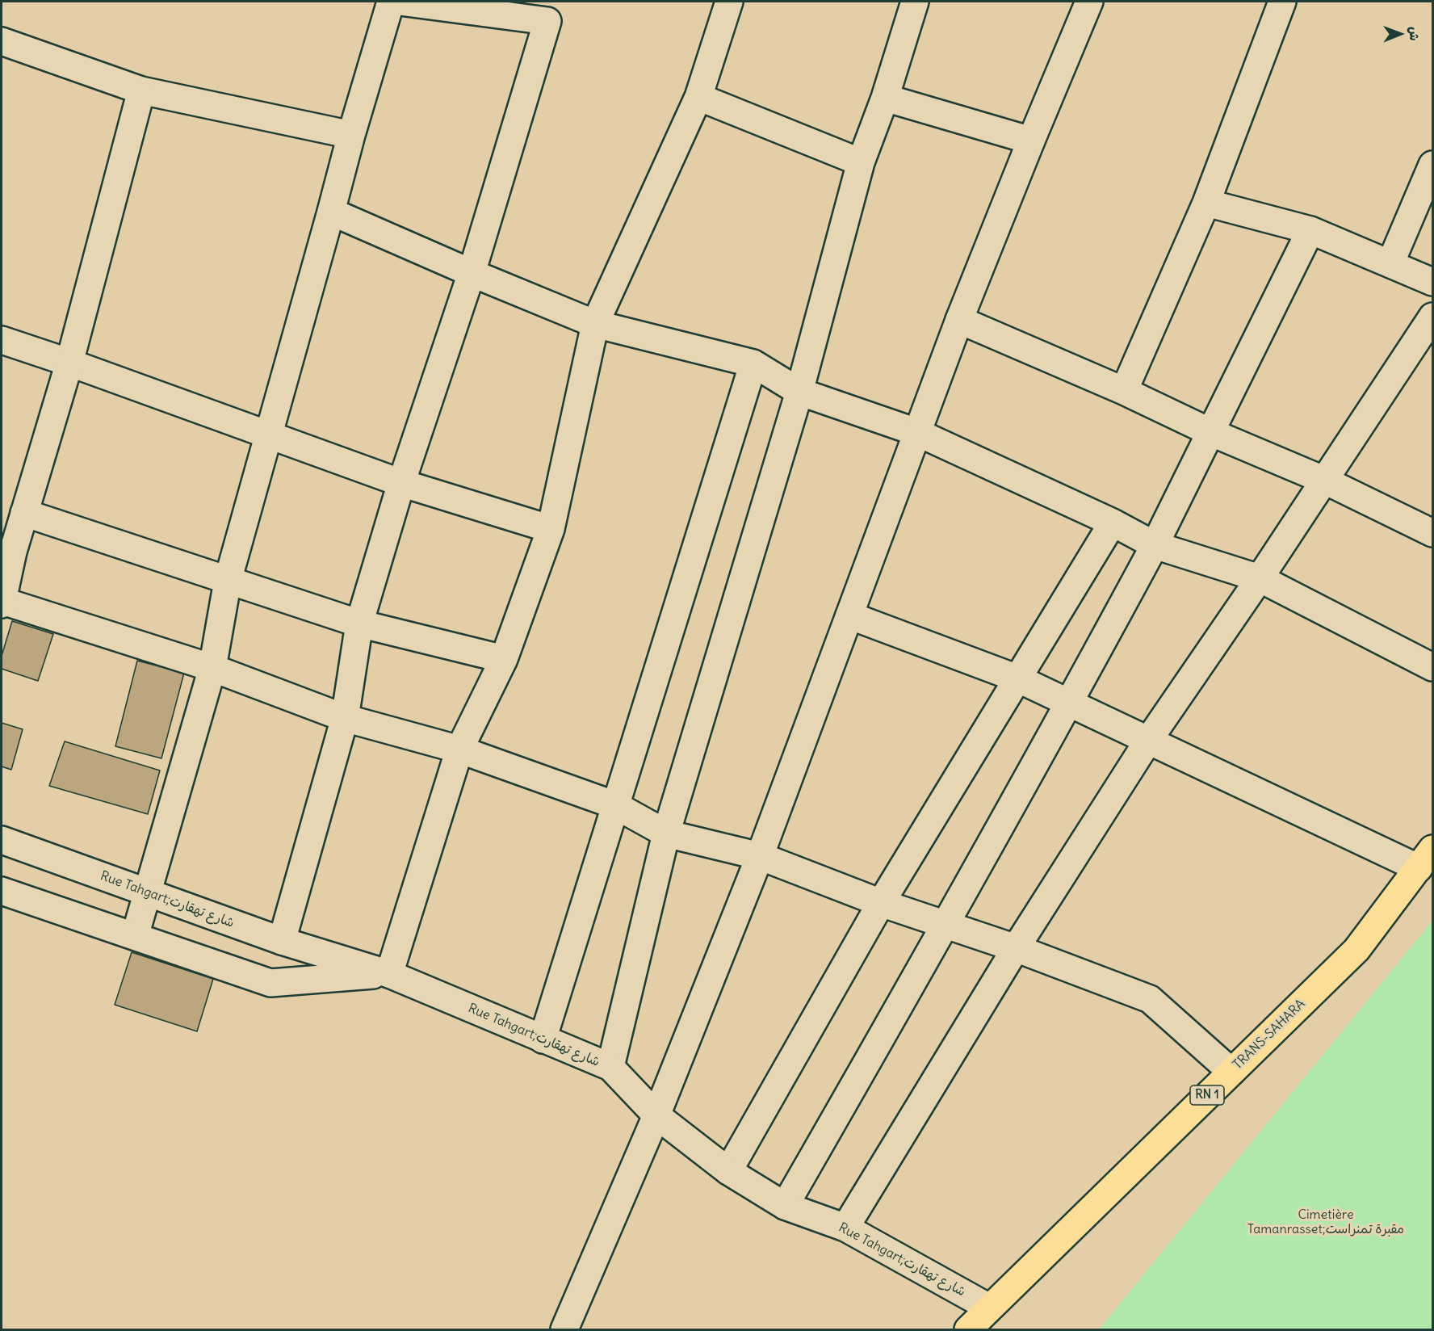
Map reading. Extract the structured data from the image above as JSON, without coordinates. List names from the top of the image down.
{
  "streets": {
    "main road": ["TRANS-SAHARA", "RN 1"],
    "street": ["Rue Tahgart;شارع تهقارت"]
  },
  "crossings": [
    ["Rue Tahgart;شارع تهقارت", "TRANS-SAHARA"]
  ],
  "parks": ["Cimetière Tamanrasset;مقبرة تمنراست"],
  "north": "right"
}
